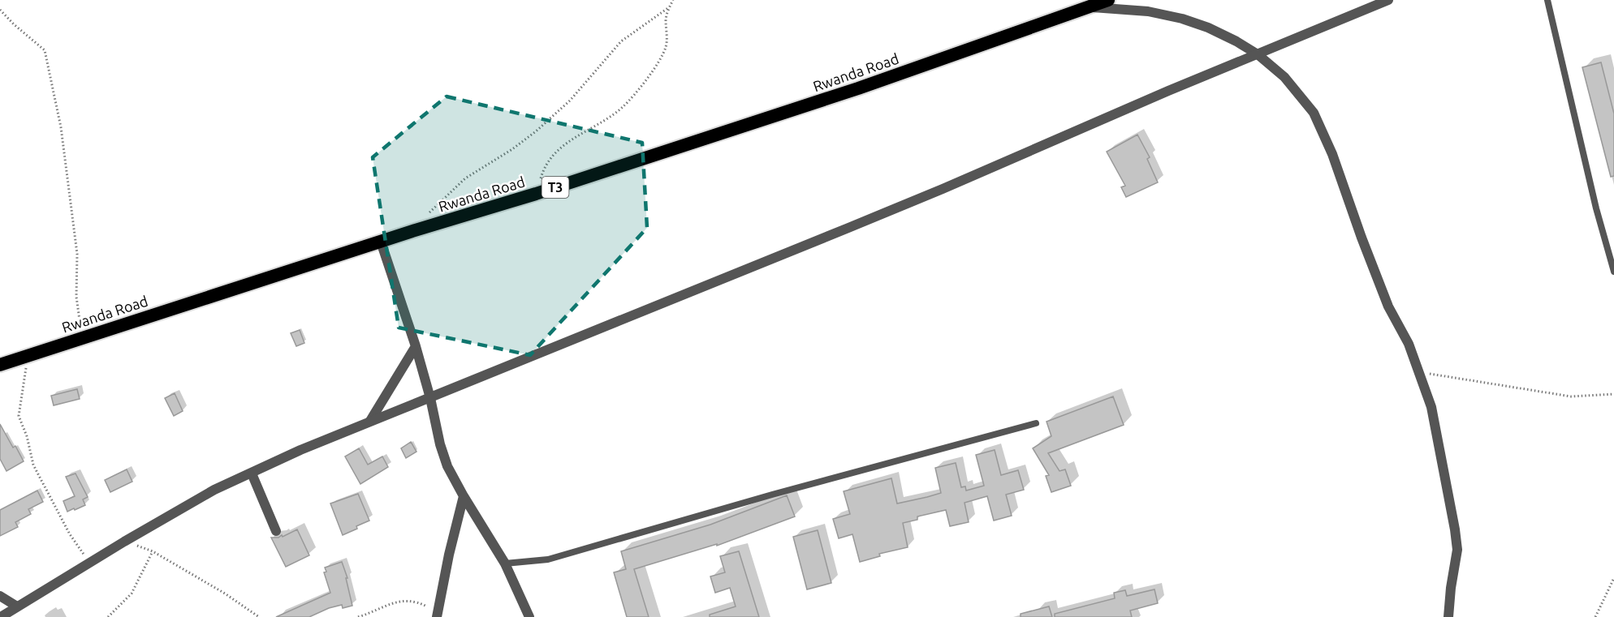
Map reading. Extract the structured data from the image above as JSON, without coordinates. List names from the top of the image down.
{
  "streets": {
    "highway": ["Rwanda Road", "T3"]
  }
}
